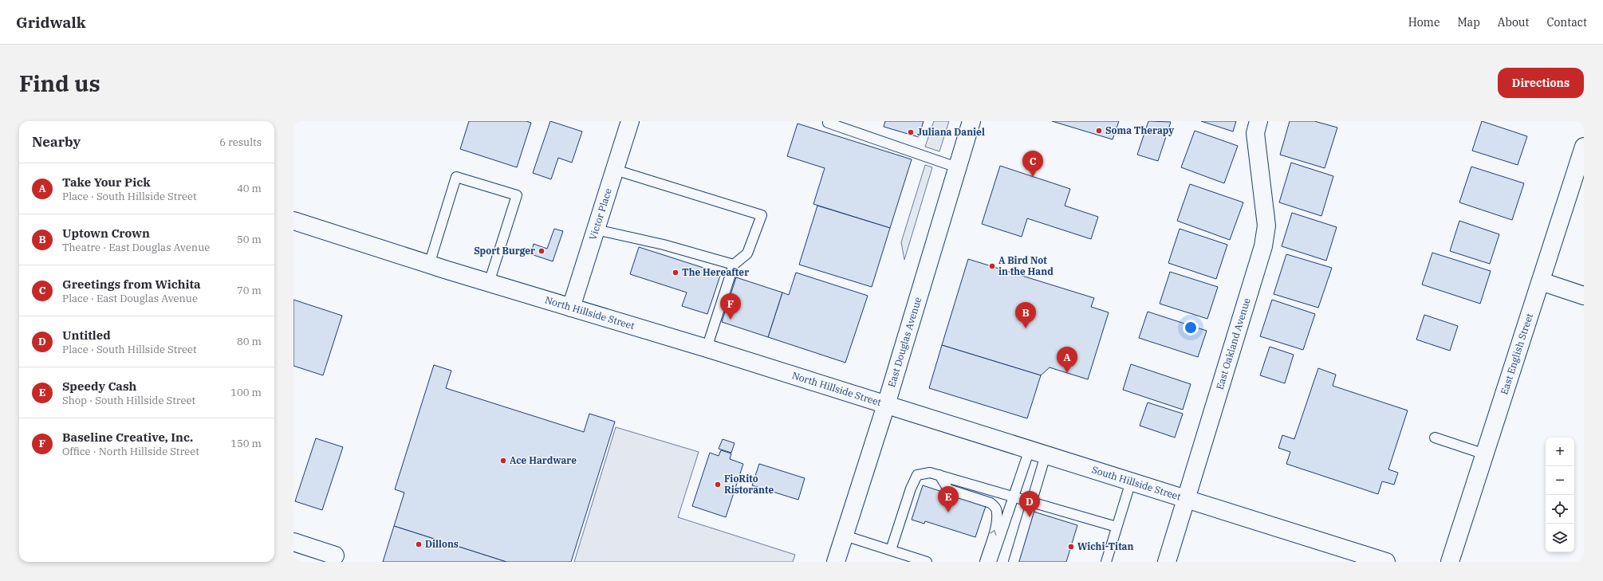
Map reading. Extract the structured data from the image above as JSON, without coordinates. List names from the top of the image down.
{
  "streets": {
    "main road": [
      "Victor Place",
      "North Hillside Street",
      "East Douglas Avenue",
      "East Oakland Avenue",
      "East English Street",
      "South Hillside Street"
    ]
  },
  "crossings": [
    ["Victor Place", "North Hillside Street"],
    ["North Hillside Street", "East Douglas Avenue"],
    ["North Hillside Street", "South Hillside Street"],
    ["East Douglas Avenue", "South Hillside Street"],
    ["East Oakland Avenue", "South Hillside Street"]
  ],
  "places": [
    "Soma Therapy",
    "Juliana Daniel",
    "Sport Burger",
    "A Bird Not in the Hand",
    "The Hereafter",
    "Ace Hardware",
    "FioRito Ristorante",
    "Dillons",
    "Wichi-Titan"
  ],
  "page": {
    "header": "Gridwalk",
    "nav": [
      "Home",
      "Map",
      "About",
      "Contact"
    ],
    "buttons": "Directions",
    "title": "Find us",
    "heading": ["Nearby", "6 results"],
    "pins": [
      "C",
      "F",
      "B",
      "A",
      "E",
      "D"
    ],
    "list": [
      {
        "mark": "A",
        "name": "Take Your Pick",
        "note": "Place · South Hillside Street",
        "value": "40 m"
      },
      {
        "mark": "B",
        "name": "Uptown Crown",
        "note": "Theatre · East Douglas Avenue",
        "value": "50 m"
      },
      {
        "mark": "C",
        "name": "Greetings from Wichita",
        "note": "Place · East Douglas Avenue",
        "value": "70 m"
      },
      {
        "mark": "D",
        "name": "Untitled",
        "note": "Place · South Hillside Street",
        "value": "80 m"
      },
      {
        "mark": "E",
        "name": "Speedy Cash",
        "note": "Shop · South Hillside Street",
        "value": "100 m"
      },
      {
        "mark": "F",
        "name": "Baseline Creative, Inc.",
        "note": "Office · North Hillside Street",
        "value": "150 m"
      }
    ],
    "map_buttons": ["+", "−"]
  }
}
